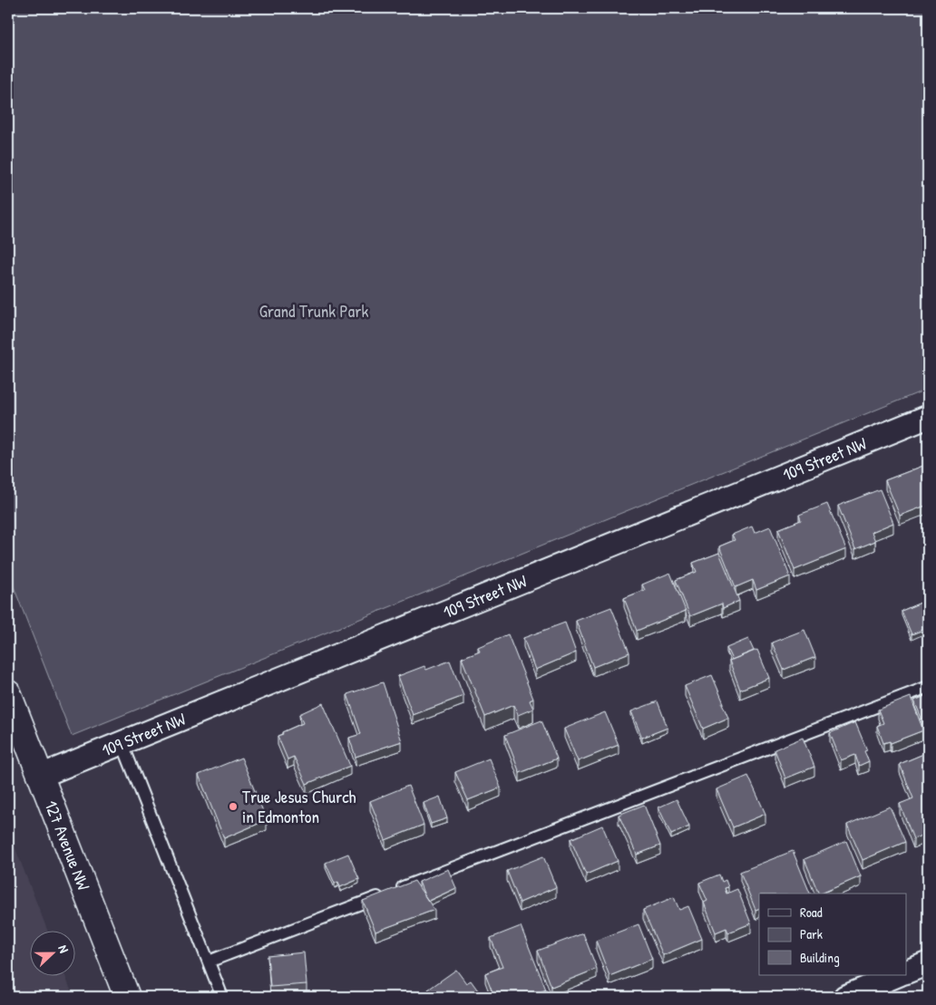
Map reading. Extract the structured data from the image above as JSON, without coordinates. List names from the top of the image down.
{
  "streets": {
    "main road": ["127 Avenue NW"],
    "street": ["109 Street NW"]
  },
  "crossings": [
    ["109 Street NW", "127 Avenue NW"]
  ],
  "parks": ["Grand Trunk Park"],
  "places": ["True Jesus Church in Edmonton"],
  "legend": ["Road", "Park", "Building"],
  "north": "right"
}
